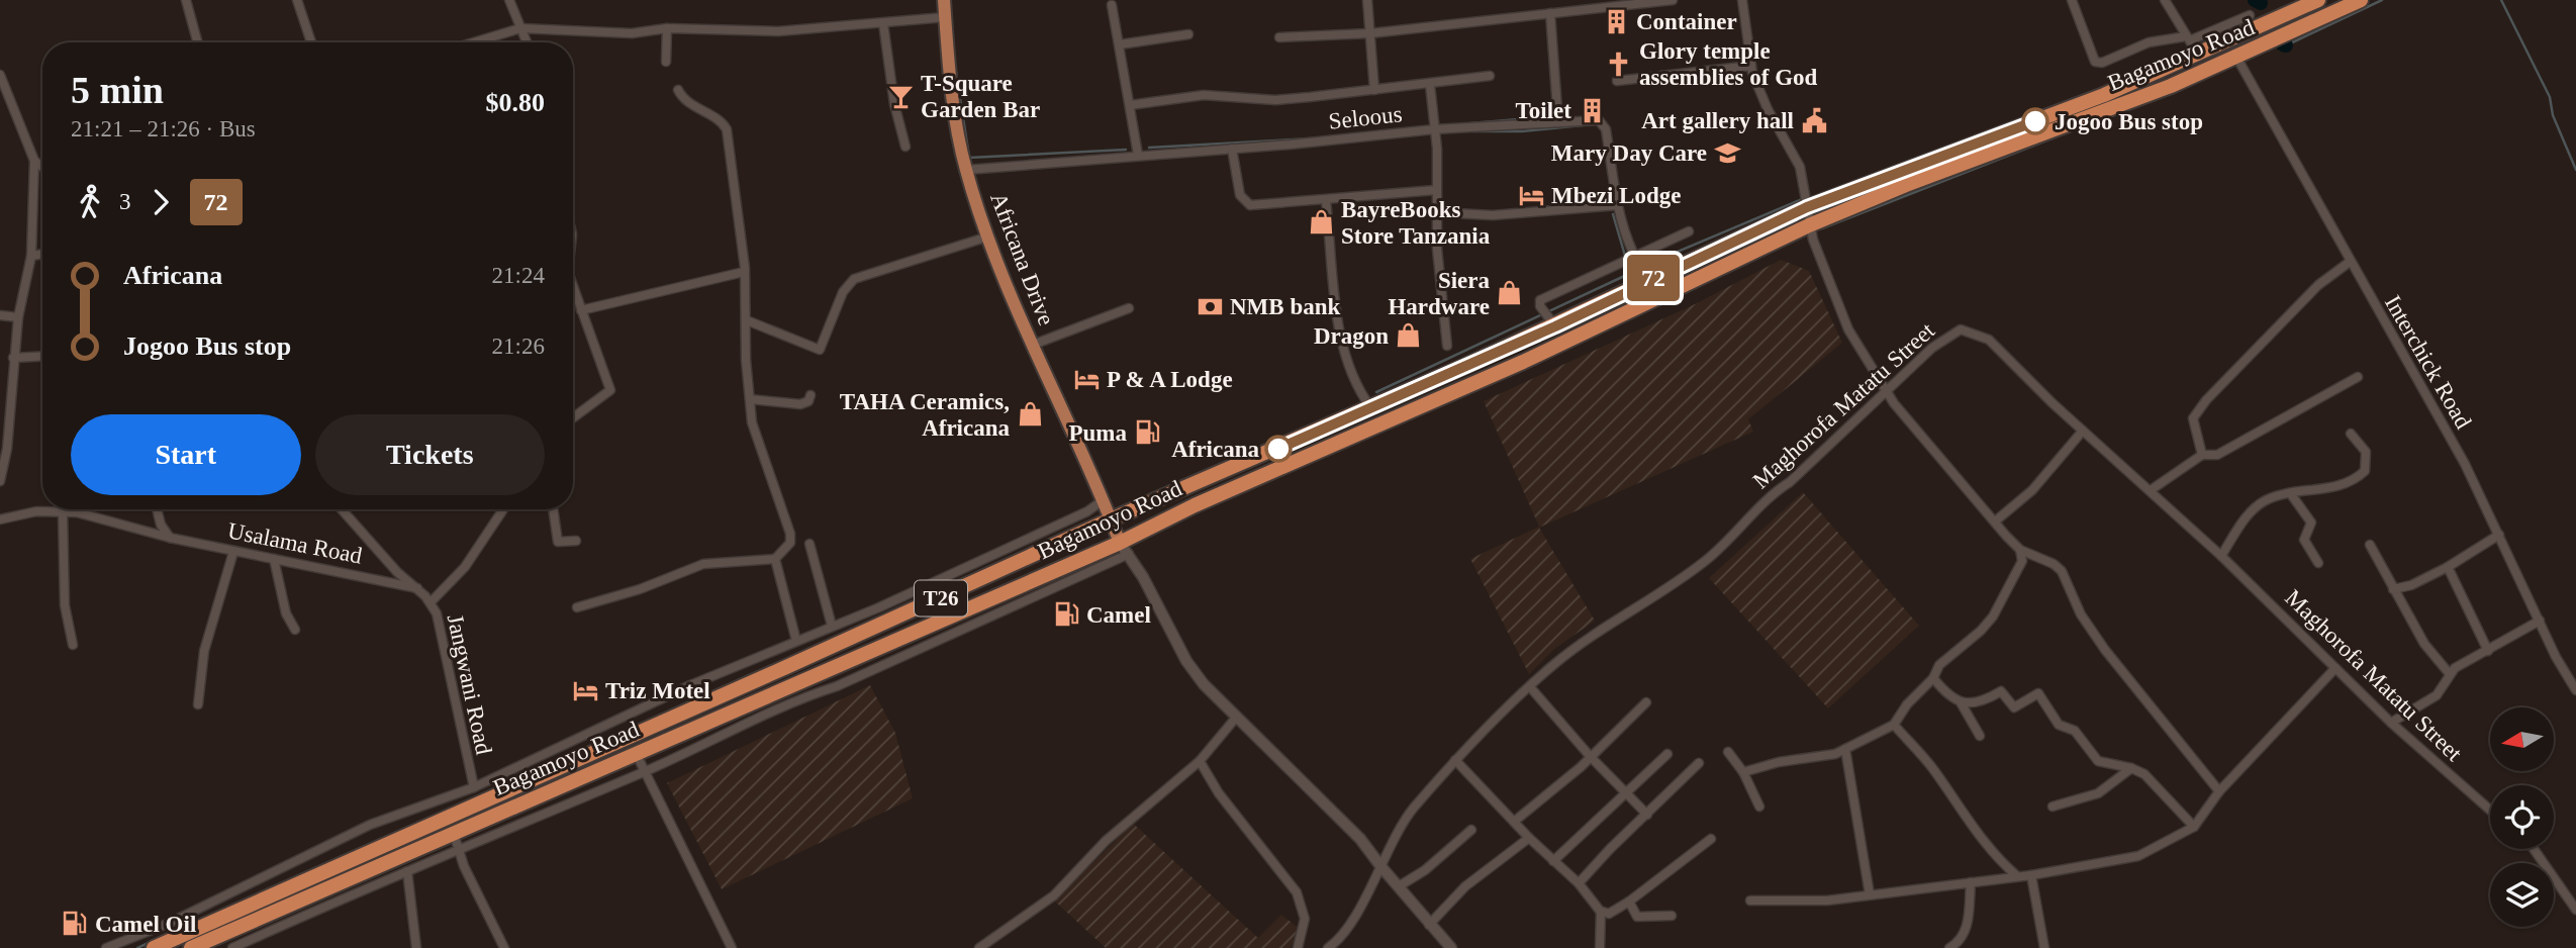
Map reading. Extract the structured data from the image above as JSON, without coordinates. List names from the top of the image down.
{
  "streets": {
    "highway": ["Bagamoyo Road", "T26"],
    "main road": ["Africana Drive"],
    "street": [
      "Seloous",
      "Interchick Road",
      "Maghorofa Matatu Street",
      "Usalama Road",
      "Jangwani Road"
    ]
  },
  "crossings": [
    ["Bagamoyo Road", "Seloous"],
    ["Bagamoyo Road", "Africana Drive"],
    ["Bagamoyo Road", "Interchick Road"],
    ["Seloous", "Africana Drive"],
    ["Usalama Road", "Jangwani Road"]
  ],
  "places": {
    "building": ["Container", "Toilet"],
    "church": ["Glory temple assemblies of God"],
    "bar": ["T-Square Garden Bar"],
    "public building": ["Art gallery hall"],
    "other": ["Jogoo Bus stop", "Africana"],
    "school or university": ["Mary Day Care"],
    "hotel": ["Mbezi Lodge", "P & A Lodge", "Triz Motel"],
    "shop": [
      "BayreBooks Store Tanzania",
      "Siera Hardware",
      "Dragon",
      "TAHA Ceramics, Africana"
    ],
    "bank": ["NMB bank"],
    "fuel station": ["Puma", "Camel", "Camel Oil"]
  },
  "lines": ["bus line 72"],
  "north": "left",
  "page": {
    "on_map": "72",
    "heading": ["5 min", "21:21 – 21:26 · Bus", "$0.80"],
    "legs": ["3", "72"],
    "list": [
      {
        "name": "Africana",
        "value": "21:24"
      },
      {
        "name": "Jogoo Bus stop",
        "value": "21:26"
      }
    ],
    "buttons": ["Start", "Tickets"]
  }
}
